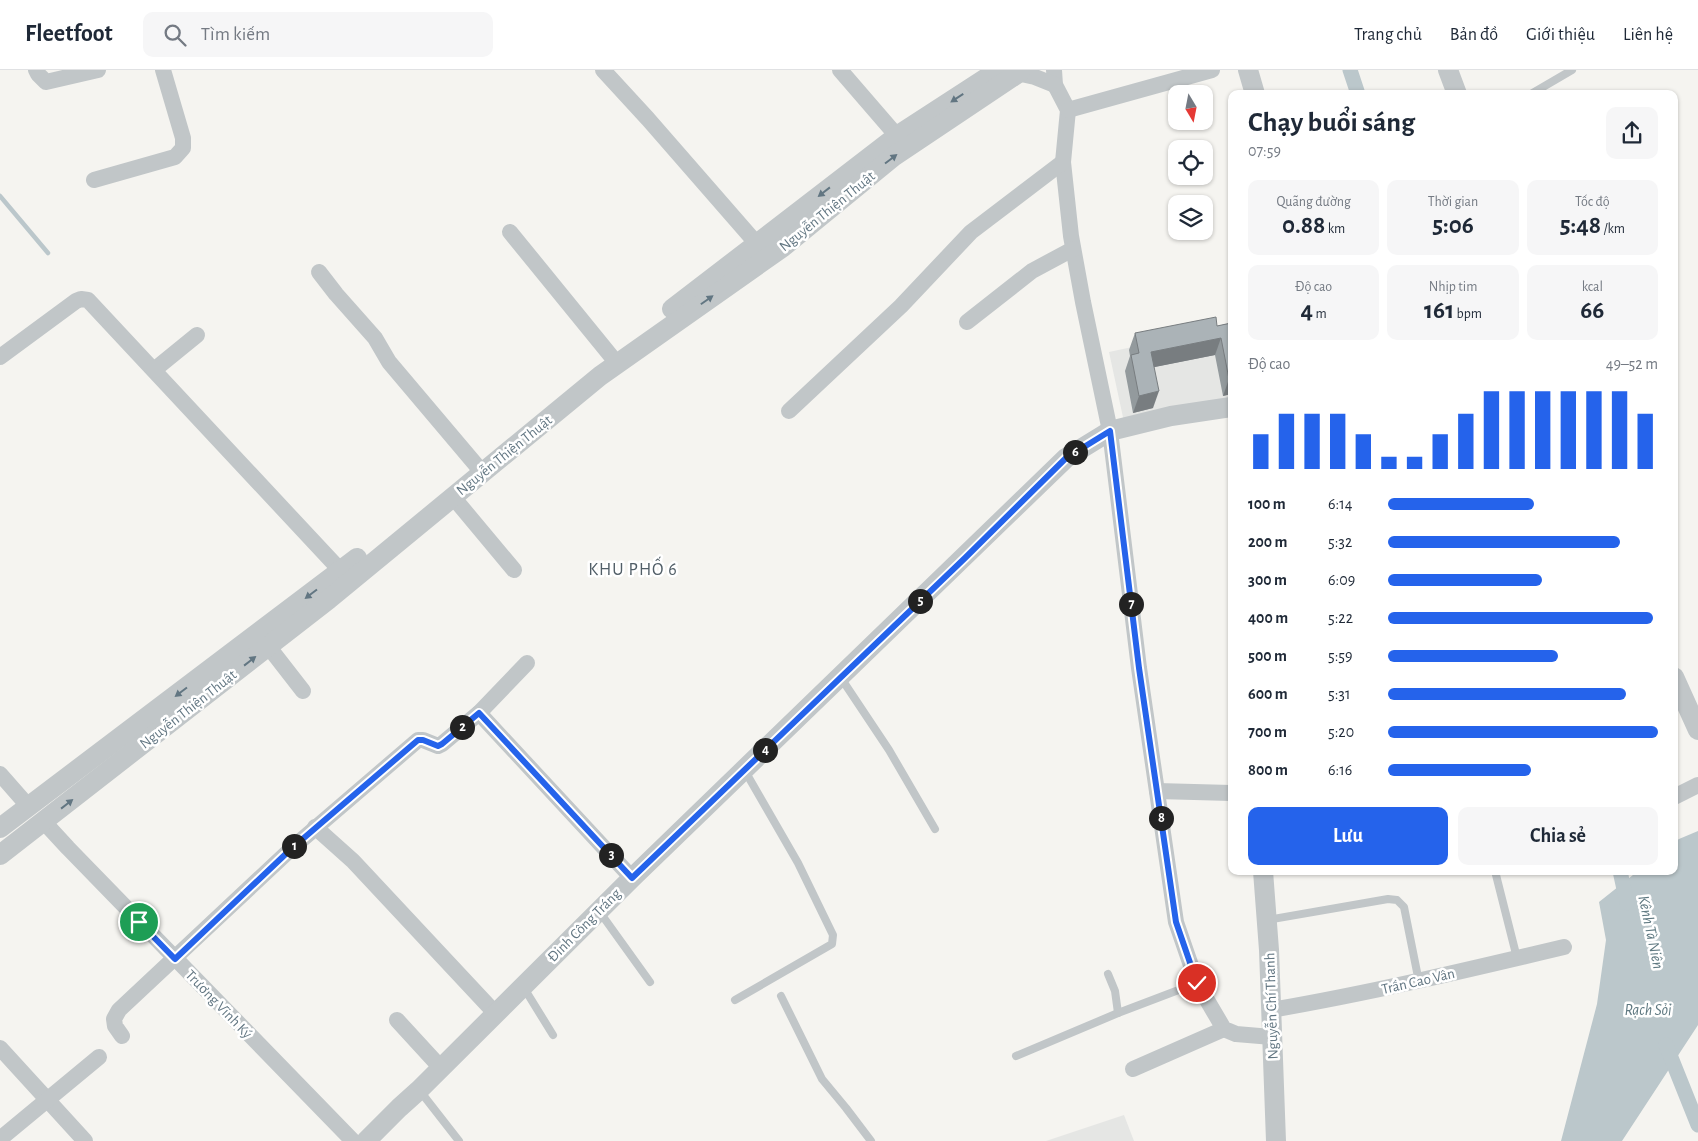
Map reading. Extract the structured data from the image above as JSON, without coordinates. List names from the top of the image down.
{
  "streets": {
    "street": [
      "Nguyễn Thiện Thuật",
      "Đinh Công Tráng",
      "Trần Cao Vân",
      "Trương Vĩnh Ký",
      "Nguyễn Chí Thanh"
    ]
  },
  "crossings": [
    ["Nguyễn Thiện Thuật", "Trương Vĩnh Ký"],
    ["Trần Cao Vân", "Nguyễn Chí Thanh"]
  ],
  "districts": ["KHU PHỐ 6"],
  "water": ["Kênh Tà Niên", "Rạch Sỏi"],
  "north": "bottom",
  "page": {
    "header": "Fleetfoot",
    "search": "Tìm kiếm",
    "nav": [
      "Trang chủ",
      "Bản đồ",
      "Giới thiệu",
      "Liên hệ"
    ],
    "heading": ["Chạy buổi sáng", "07:59"],
    "stats": [
      ["Quãng đường", "0.88 km"],
      ["Thời gian", "5:06"],
      ["Tốc độ", "5:48 /km"],
      ["Độ cao", "4 m"],
      ["Nhịp tim", "161 bpm"],
      ["kcal", "66"]
    ],
    "chart": ["Độ cao", "49–52 m"],
    "pins": [
      "6",
      "5",
      "7",
      "2",
      "4",
      "8",
      "1",
      "3"
    ],
    "list": [
      {
        "name": "100 m",
        "note": "6:14"
      },
      {
        "name": "200 m",
        "note": "5:32"
      },
      {
        "name": "300 m",
        "note": "6:09"
      },
      {
        "name": "400 m",
        "note": "5:22"
      },
      {
        "name": "500 m",
        "note": "5:59"
      },
      {
        "name": "600 m",
        "note": "5:31"
      },
      {
        "name": "700 m",
        "note": "5:20"
      },
      {
        "name": "800 m",
        "note": "6:16"
      }
    ],
    "buttons": ["Lưu", "Chia sẻ"]
  }
}
